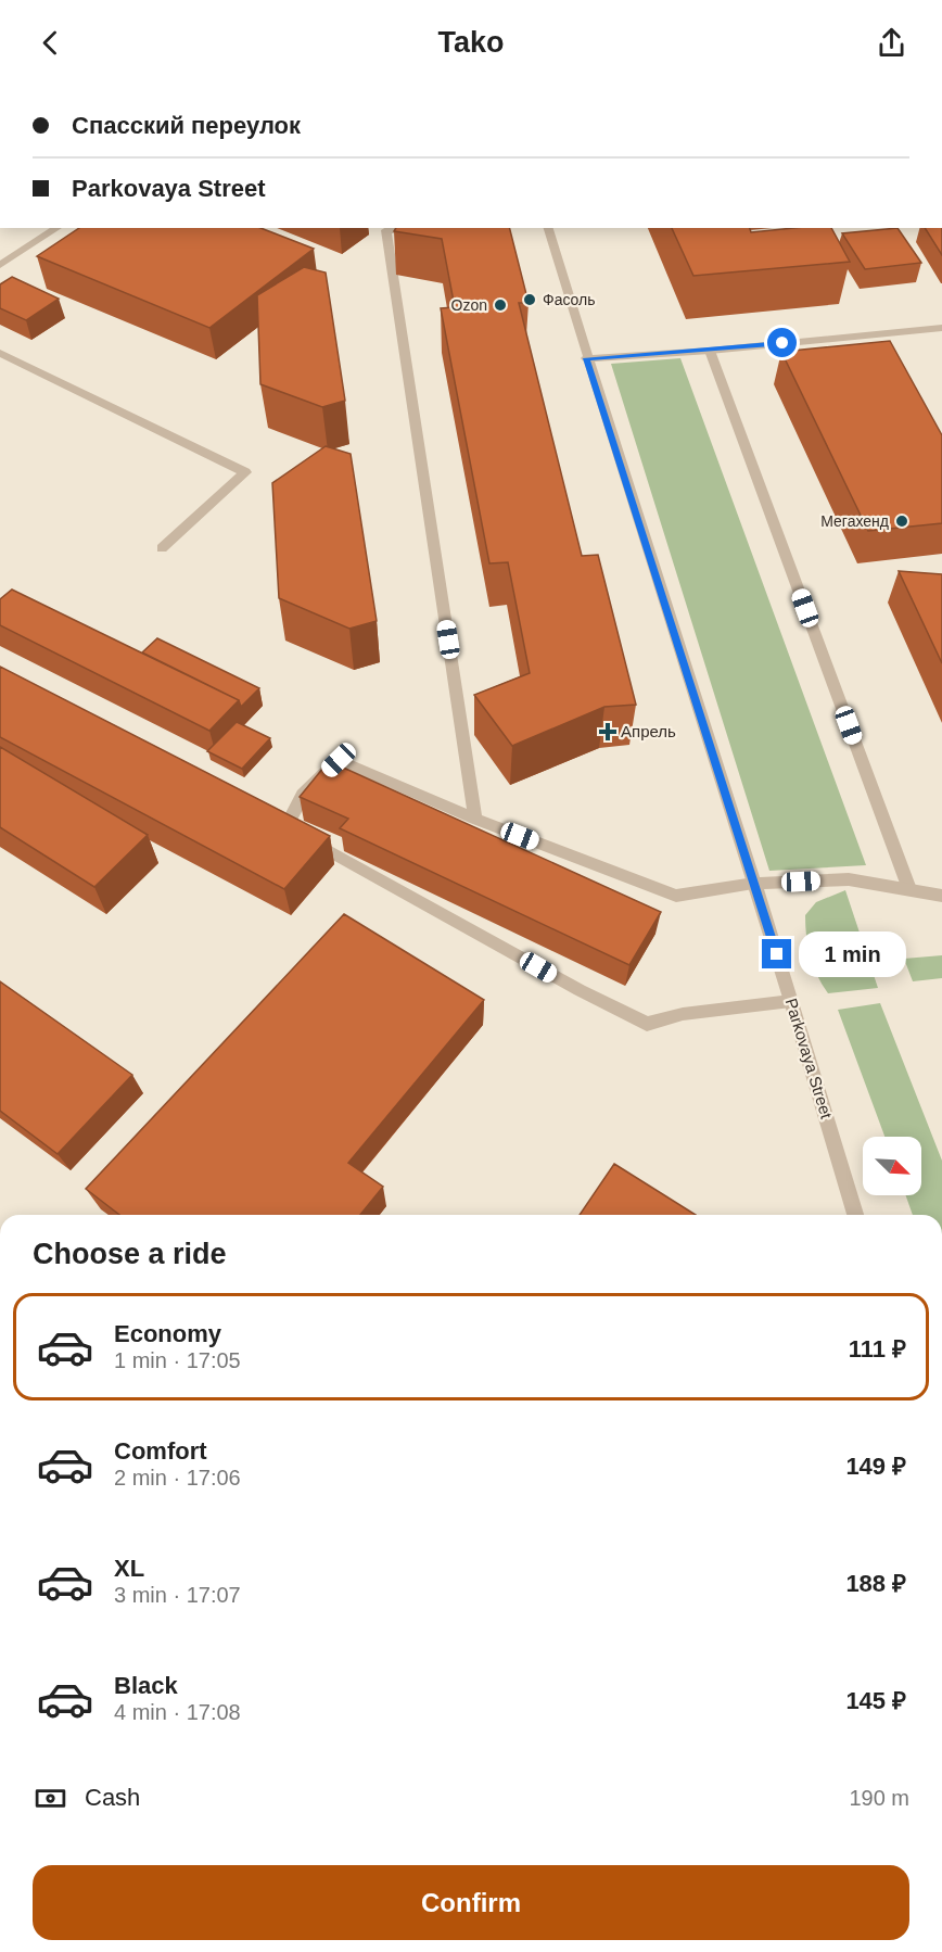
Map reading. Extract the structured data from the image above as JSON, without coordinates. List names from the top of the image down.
{
  "streets": {
    "street": ["Parkovaya Street"]
  },
  "places": {
    "other": ["Фасоль", "Ozon", "Мегахенд"],
    "health": ["Апрель"]
  },
  "north": "bottom right",
  "page": {
    "header": "Tako",
    "banner": ["Спасский переулок", "Parkovaya Street"],
    "bubble": "1 min",
    "heading": "Choose a ride",
    "list": [
      {
        "name": "Economy",
        "note": "1 min · 17:05",
        "value": "111 ₽"
      },
      {
        "name": "Comfort",
        "note": "2 min · 17:06",
        "value": "149 ₽"
      },
      {
        "name": "XL",
        "note": "3 min · 17:07",
        "value": "188 ₽"
      },
      {
        "name": "Black",
        "note": "4 min · 17:08",
        "value": "145 ₽"
      }
    ],
    "pay": ["Cash", "190 m"],
    "buttons": "Confirm"
  }
}
